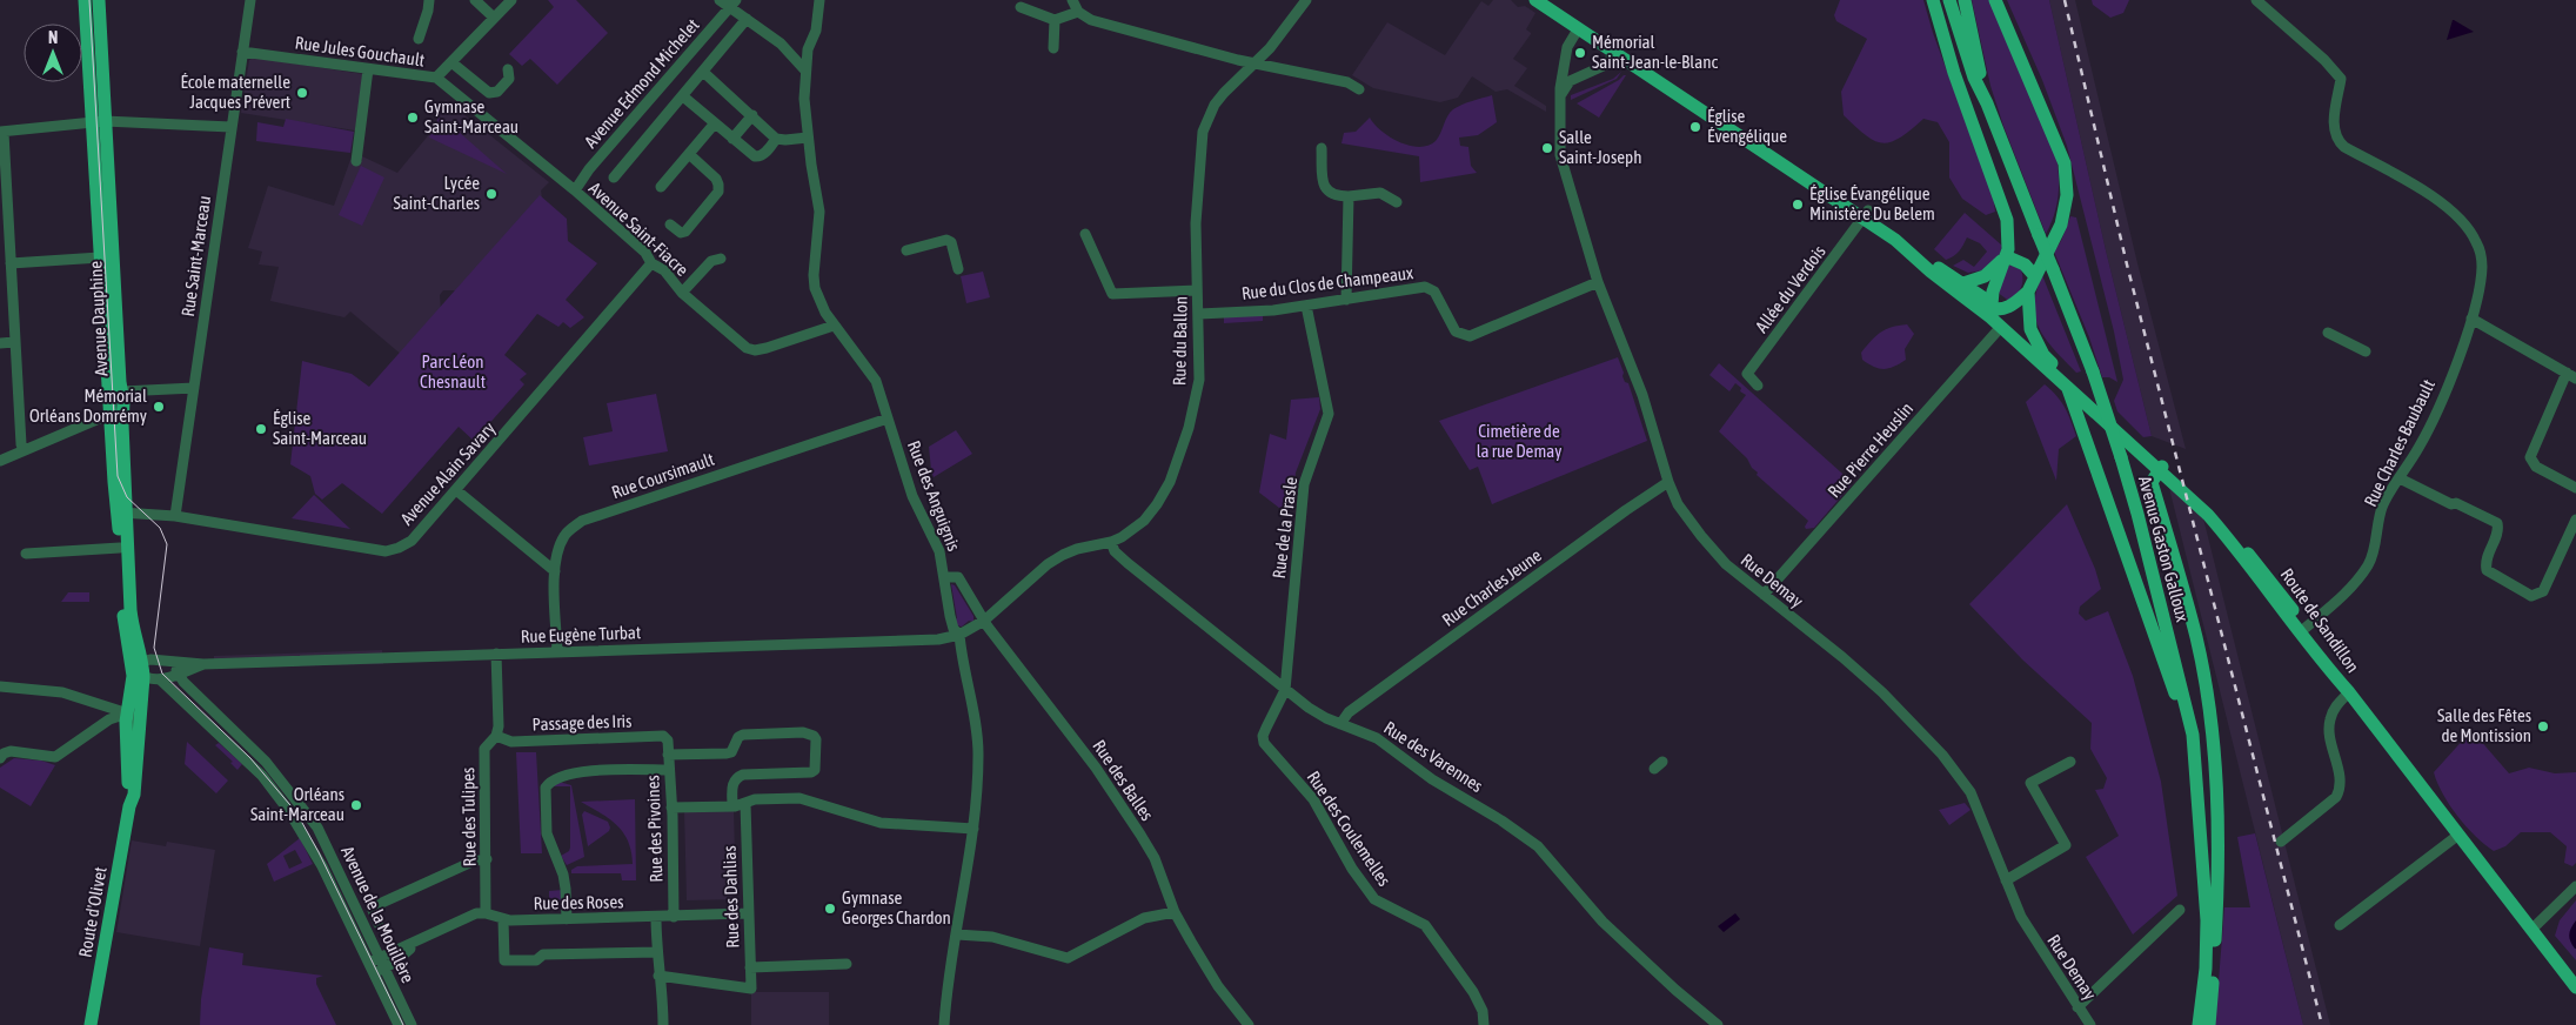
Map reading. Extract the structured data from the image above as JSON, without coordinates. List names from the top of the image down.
{
  "streets": {
    "main road": [
      "Avenue Dauphine",
      "Avenue Gaston Galloux",
      "Route de Sandillon",
      "Route d'Olivet"
    ],
    "street": [
      "Rue Jules Gouchault",
      "Avenue Edmond Michelet",
      "Avenue Saint-Fiacre",
      "Rue Saint-Marceau",
      "Rue du Clos de Champeaux",
      "Allée du Verdois",
      "Rue du Ballon",
      "Rue Charles Baubault",
      "Rue Pierre Heuslin",
      "Avenue Alain Savary",
      "Rue Coursimault",
      "Rue des Anguignis",
      "Rue de la Prasle",
      "Rue Demay",
      "Rue Charles Jeune",
      "Rue Eugène Turbat",
      "Passage des Iris",
      "Rue des Varennes",
      "Rue des Balles",
      "Rue des Tulipes",
      "Rue des Pivoines",
      "Rue des Coulemelles",
      "Rue des Dahlias",
      "Rue des Roses",
      "Avenue de la Mouillère"
    ]
  },
  "crossings": [
    ["Rue Jules Gouchault", "Avenue Saint-Fiacre"],
    ["Rue Jules Gouchault", "Rue Saint-Marceau"],
    ["Avenue Edmond Michelet", "Avenue Saint-Fiacre"],
    ["Avenue Saint-Fiacre", "Avenue Alain Savary"],
    ["Avenue Saint-Fiacre", "Rue des Anguignis"],
    ["Rue Saint-Marceau", "Avenue Alain Savary"],
    ["Rue du Clos de Champeaux", "Rue du Ballon"],
    ["Rue du Clos de Champeaux", "Rue de la Prasle"],
    ["Rue du Clos de Champeaux", "Rue Demay"],
    ["Avenue Dauphine", "Avenue Alain Savary"],
    ["Avenue Dauphine", "Rue Eugène Turbat"],
    ["Avenue Dauphine", "Route d'Olivet"],
    ["Rue du Ballon", "Rue des Anguignis"],
    ["Rue du Ballon", "Rue Eugène Turbat"],
    ["Rue du Ballon", "Rue des Varennes"],
    ["Rue du Ballon", "Rue des Balles"],
    ["Rue Charles Baubault", "Route de Sandillon"],
    ["Rue Pierre Heuslin", "Rue Demay"],
    ["Rue Coursimault", "Rue des Anguignis"],
    ["Rue Coursimault", "Rue Eugène Turbat"],
    ["Rue des Anguignis", "Rue Eugène Turbat"],
    ["Rue des Anguignis", "Rue des Balles"],
    ["Rue de la Prasle", "Rue des Varennes"],
    ["Rue de la Prasle", "Rue des Coulemelles"],
    ["Rue Demay", "Rue Charles Jeune"],
    ["Rue Charles Jeune", "Rue des Varennes"],
    ["Rue Eugène Turbat", "Rue des Tulipes"],
    ["Rue Eugène Turbat", "Route d'Olivet"],
    ["Rue Eugène Turbat", "Avenue de la Mouillère"],
    ["Passage des Iris", "Rue des Tulipes"],
    ["Passage des Iris", "Rue des Pivoines"],
    ["Rue des Varennes", "Rue des Coulemelles"],
    ["Rue des Tulipes", "Rue des Roses"],
    ["Rue des Pivoines", "Rue des Roses"],
    ["Rue des Dahlias", "Rue des Roses"]
  ],
  "parks": ["Parc Léon Chesnault", "Cimetière de la rue Demay"],
  "places": [
    "Mémorial Saint-Jean-le-Blanc",
    "École maternelle Jacques Prévert",
    "Gymnase Saint-Marceau",
    "Église Évengélique",
    "Salle Saint-Joseph",
    "Lycée Saint-Charles",
    "Église Évangélique Ministère Du Belem",
    "Mémorial Orléans Domrémy",
    "Église Saint-Marceau",
    "Salle des Fêtes de Montission",
    "Orléans Saint-Marceau",
    "Gymnase Georges Chardon"
  ],
  "north": "top"
}
